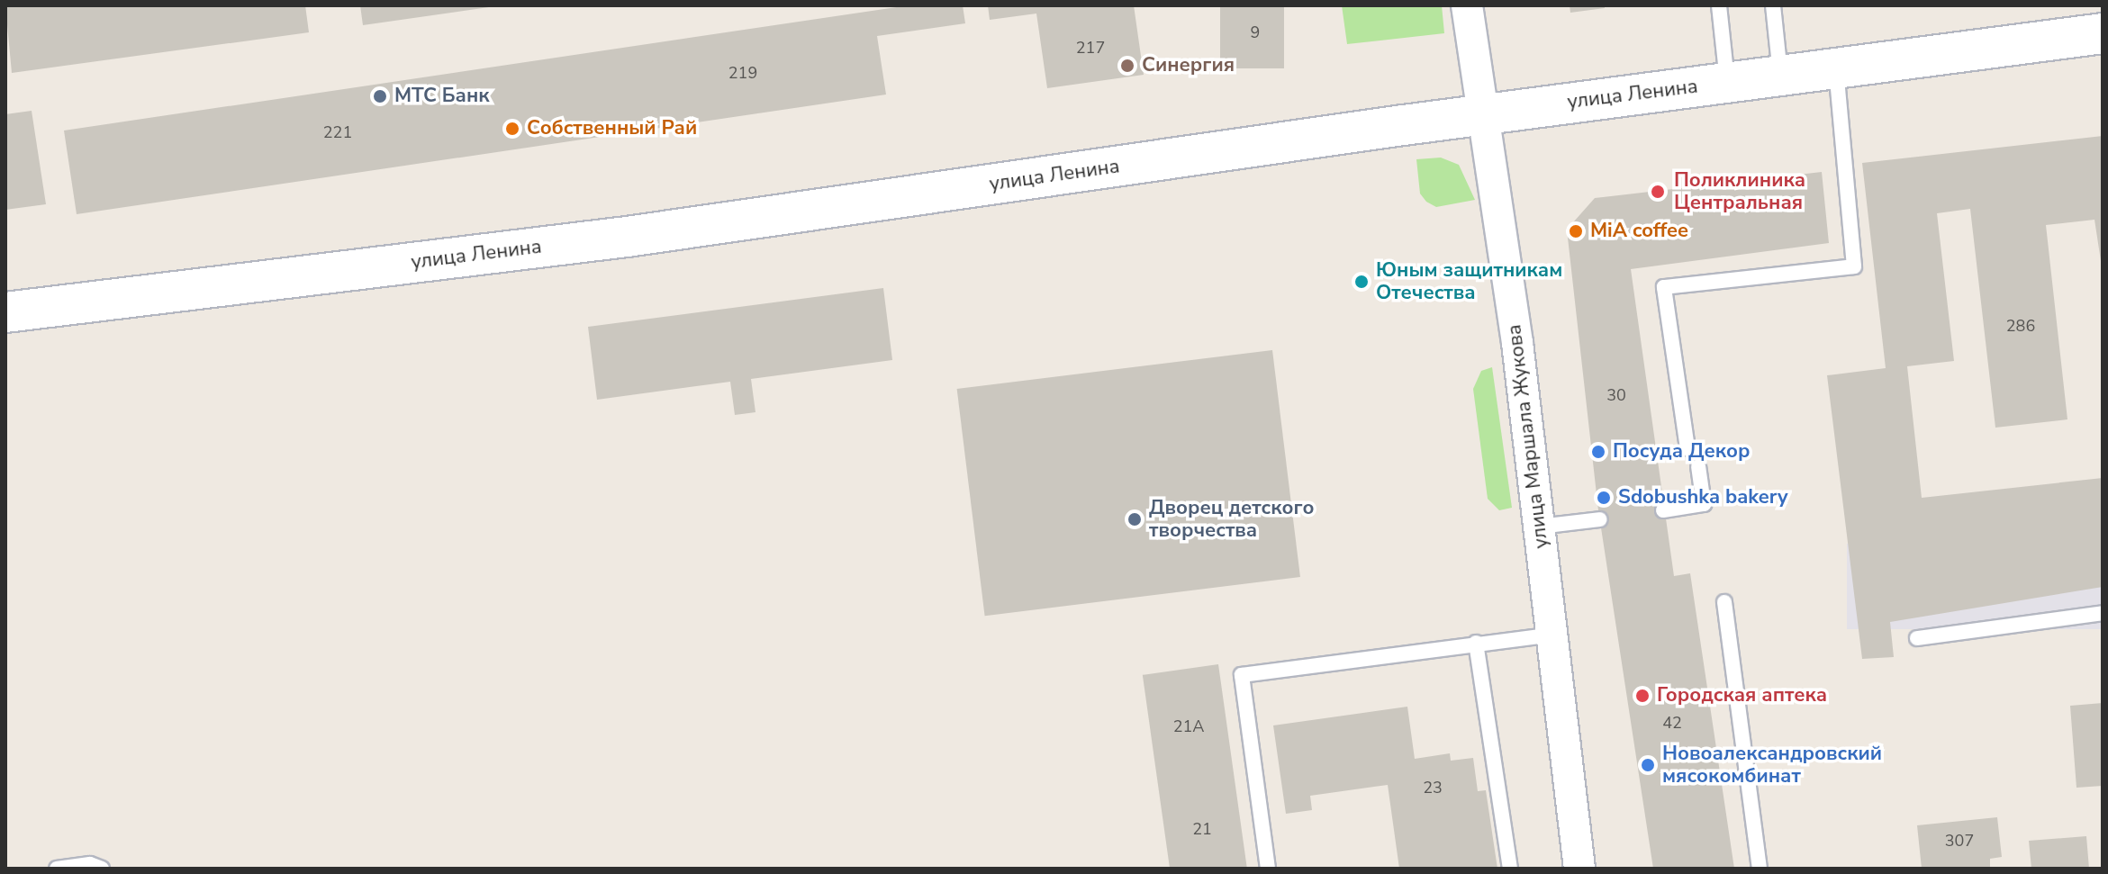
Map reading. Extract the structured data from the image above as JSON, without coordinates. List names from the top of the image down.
{
  "streets": {
    "main road": ["улица Ленина"],
    "street": ["улица Маршала Жукова"]
  },
  "crossings": [
    ["улица Ленина", "улица Маршала Жукова"]
  ],
  "places": [
    "Синергия",
    "МТС Банк",
    "Собственный Рай",
    "Поликлиника Центральная",
    "MiA coffee",
    "Юным защитникам Отечества",
    "Посуда Декор",
    "Sdobushka bakery",
    "Дворец детского творчества",
    "Городская аптека",
    "Новоалександровский мясокомбинат"
  ],
  "house_numbers": [
    "9",
    "217",
    "219",
    "221",
    "286",
    "30",
    "42",
    "21А",
    "23",
    "21",
    "307"
  ]
}
